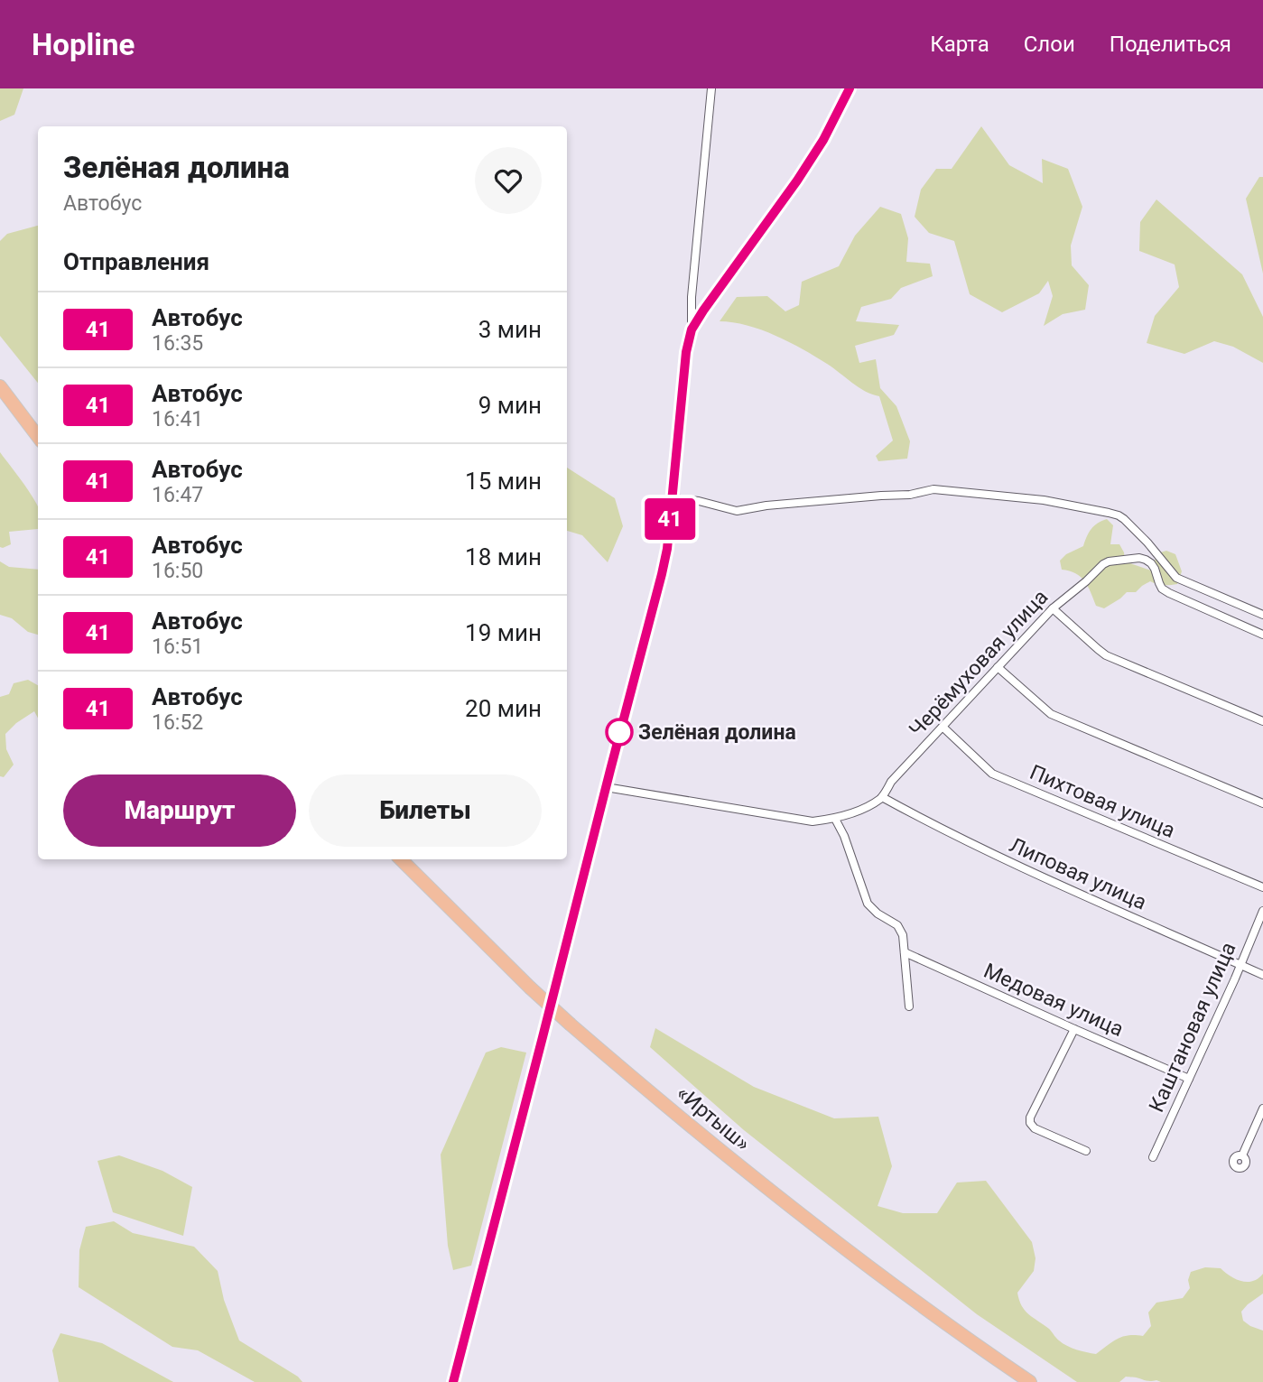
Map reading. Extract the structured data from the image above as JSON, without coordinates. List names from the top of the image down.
{
  "streets": {
    "highway": ["«Иртыш»"],
    "street": [
      "Черёмуховая улица",
      "Пихтовая улица",
      "Липовая улица",
      "Медовая улица",
      "Каштановая улица"
    ]
  },
  "crossings": [
    ["Черёмуховая улица", "Пихтовая улица"],
    ["Черёмуховая улица", "Липовая улица"],
    ["Липовая улица", "Каштановая улица"],
    ["Медовая улица", "Каштановая улица"]
  ],
  "places": ["Зелёная долина"],
  "lines": ["bus line 41"],
  "page": {
    "header": "Hopline",
    "nav": ["Карта", "Слои", "Поделиться"],
    "on_map": "41",
    "heading": [
      ["Зелёная долина", "Автобус"],
      "Отправления"
    ],
    "list": [
      {
        "mark": "41",
        "name": "Автобус",
        "note": "16:35",
        "value": "3 мин"
      },
      {
        "mark": "41",
        "name": "Автобус",
        "note": "16:41",
        "value": "9 мин"
      },
      {
        "mark": "41",
        "name": "Автобус",
        "note": "16:47",
        "value": "15 мин"
      },
      {
        "mark": "41",
        "name": "Автобус",
        "note": "16:50",
        "value": "18 мин"
      },
      {
        "mark": "41",
        "name": "Автобус",
        "note": "16:51",
        "value": "19 мин"
      },
      {
        "mark": "41",
        "name": "Автобус",
        "note": "16:52",
        "value": "20 мин"
      }
    ],
    "buttons": ["Маршрут", "Билеты"]
  }
}
